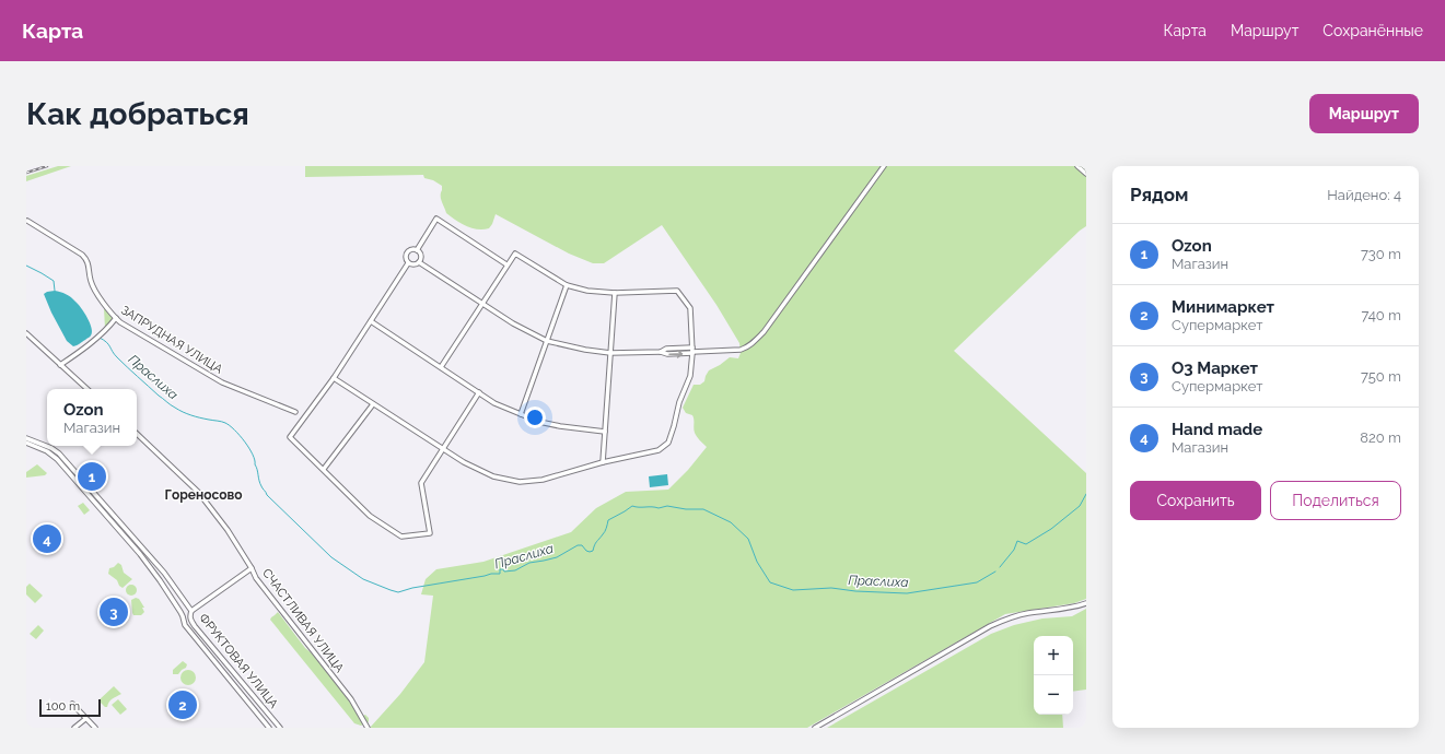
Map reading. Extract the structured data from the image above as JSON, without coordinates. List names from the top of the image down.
{
  "streets": {
    "street": ["ЗАПРУДНАЯ УЛИЦА", "СЧАСТЛИВАЯ УЛИЦА", "ФРУКТОВАЯ УЛИЦА"]
  },
  "districts": ["Гореносово"],
  "water": ["Праслиха"],
  "scale_bar": "100 m",
  "page": {
    "header": "Карта",
    "nav": ["Карта", "Маршрут", "Сохранённые"],
    "buttons": [
      "Маршрут",
      ["Сохранить", "Поделиться"]
    ],
    "title": "Как добраться",
    "heading": ["Рядом", "Найдено: 4"],
    "list": [
      {
        "mark": "1",
        "name": "Ozon",
        "note": "Магазин",
        "value": "730 m"
      },
      {
        "mark": "2",
        "name": "Минимаркет",
        "note": "Супермаркет",
        "value": "740 m"
      },
      {
        "mark": "3",
        "name": "О3 Маркет",
        "note": "Супермаркет",
        "value": "750 m"
      },
      {
        "mark": "4",
        "name": "Hand made",
        "note": "Магазин",
        "value": "820 m"
      }
    ],
    "popup": ["Ozon", "Магазин"],
    "pins": [
      "1",
      "4",
      "3",
      "2"
    ],
    "map_buttons": ["+", "−"],
    "scale": "100 m"
  }
}
